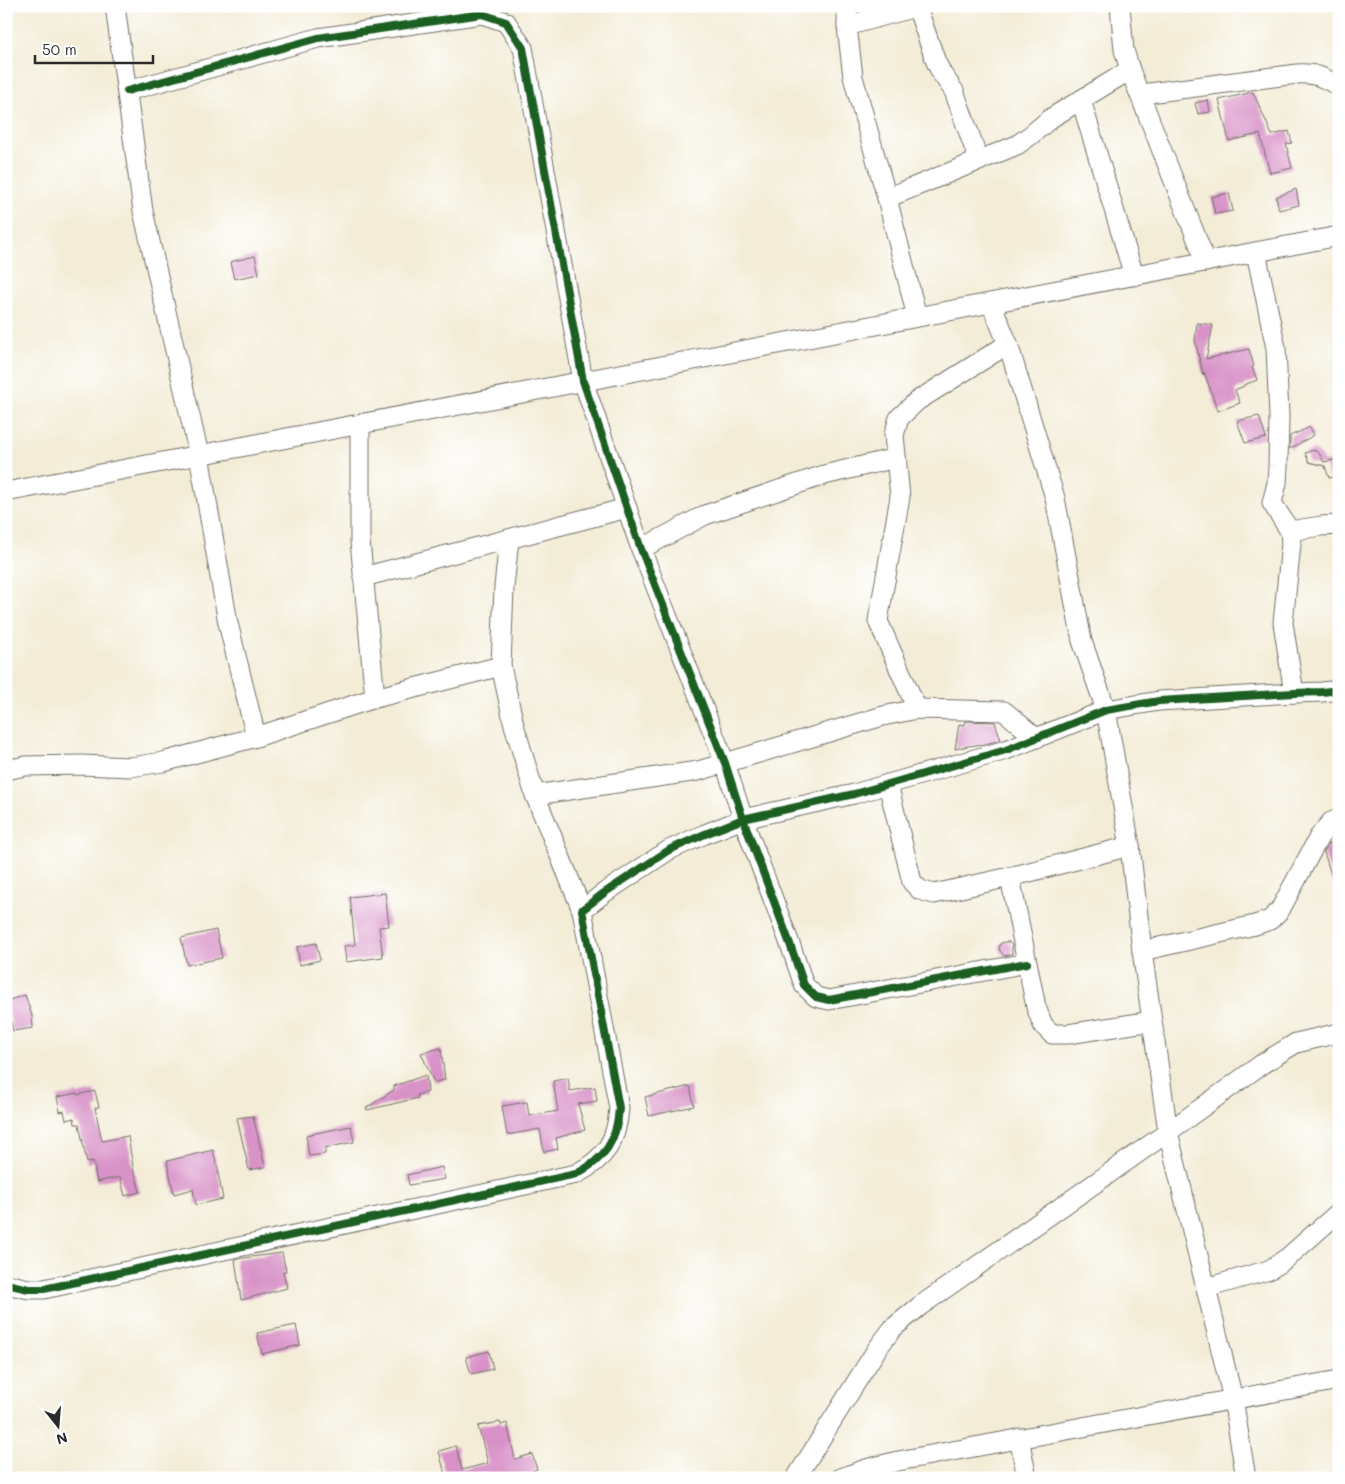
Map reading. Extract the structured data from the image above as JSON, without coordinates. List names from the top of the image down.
{
  "scale_bar": "50 m",
  "north": "bottom"
}
